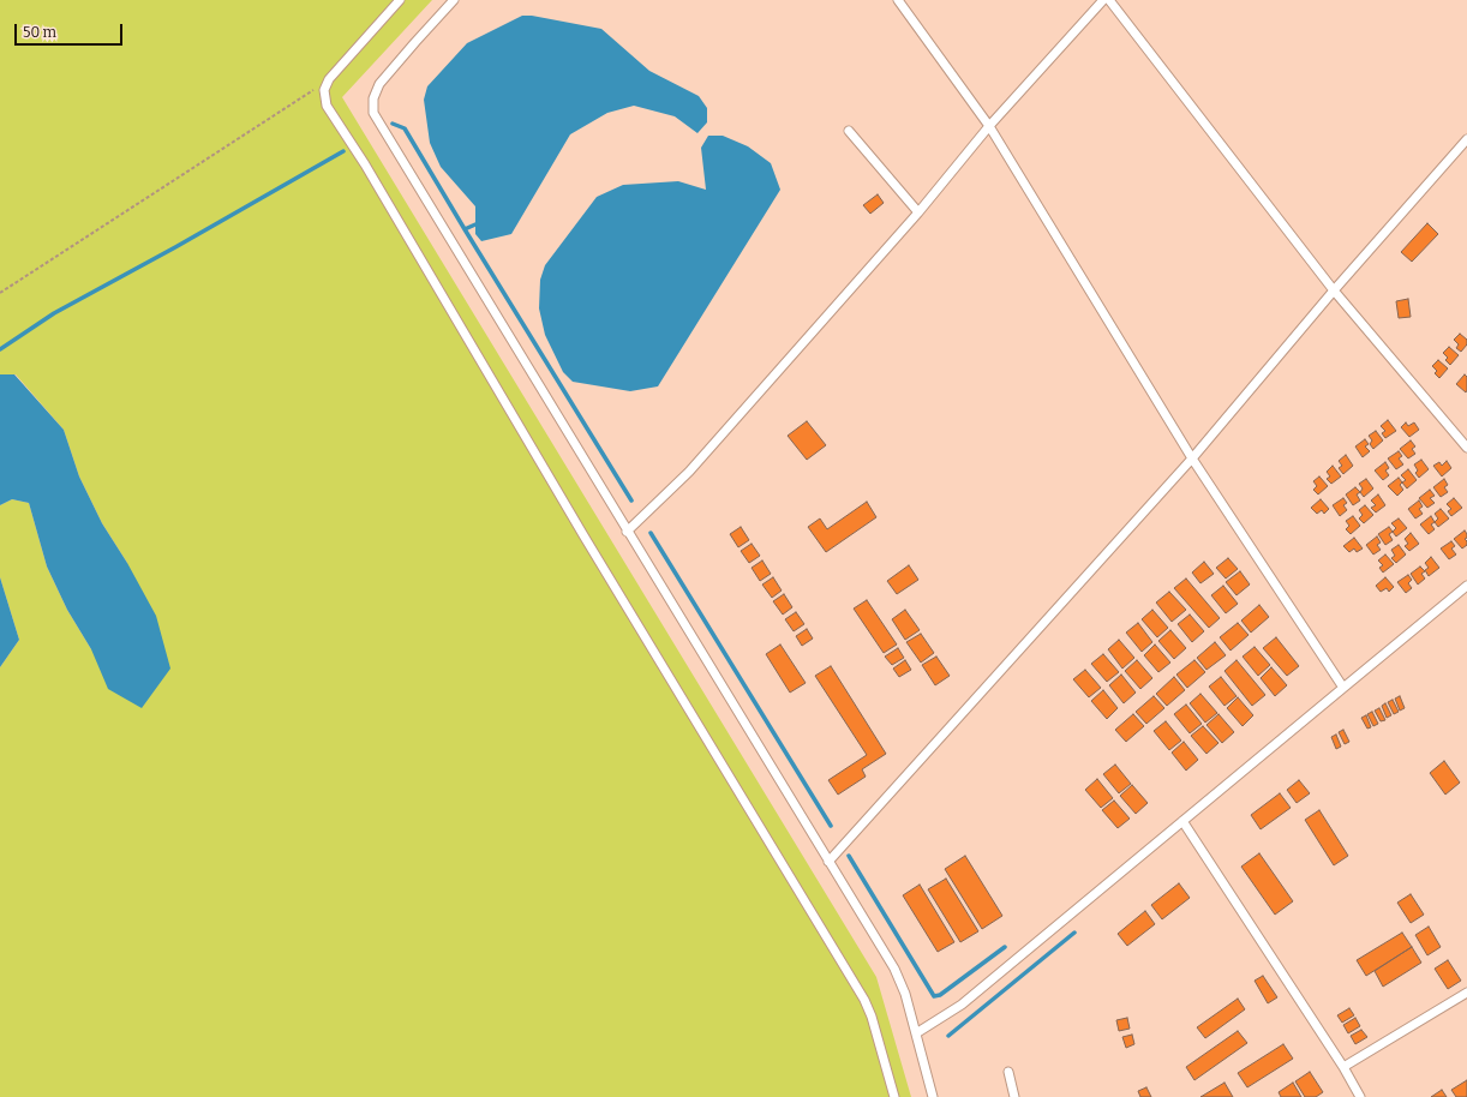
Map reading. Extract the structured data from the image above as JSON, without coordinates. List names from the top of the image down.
{
  "scale_bar": "50 m"
}
